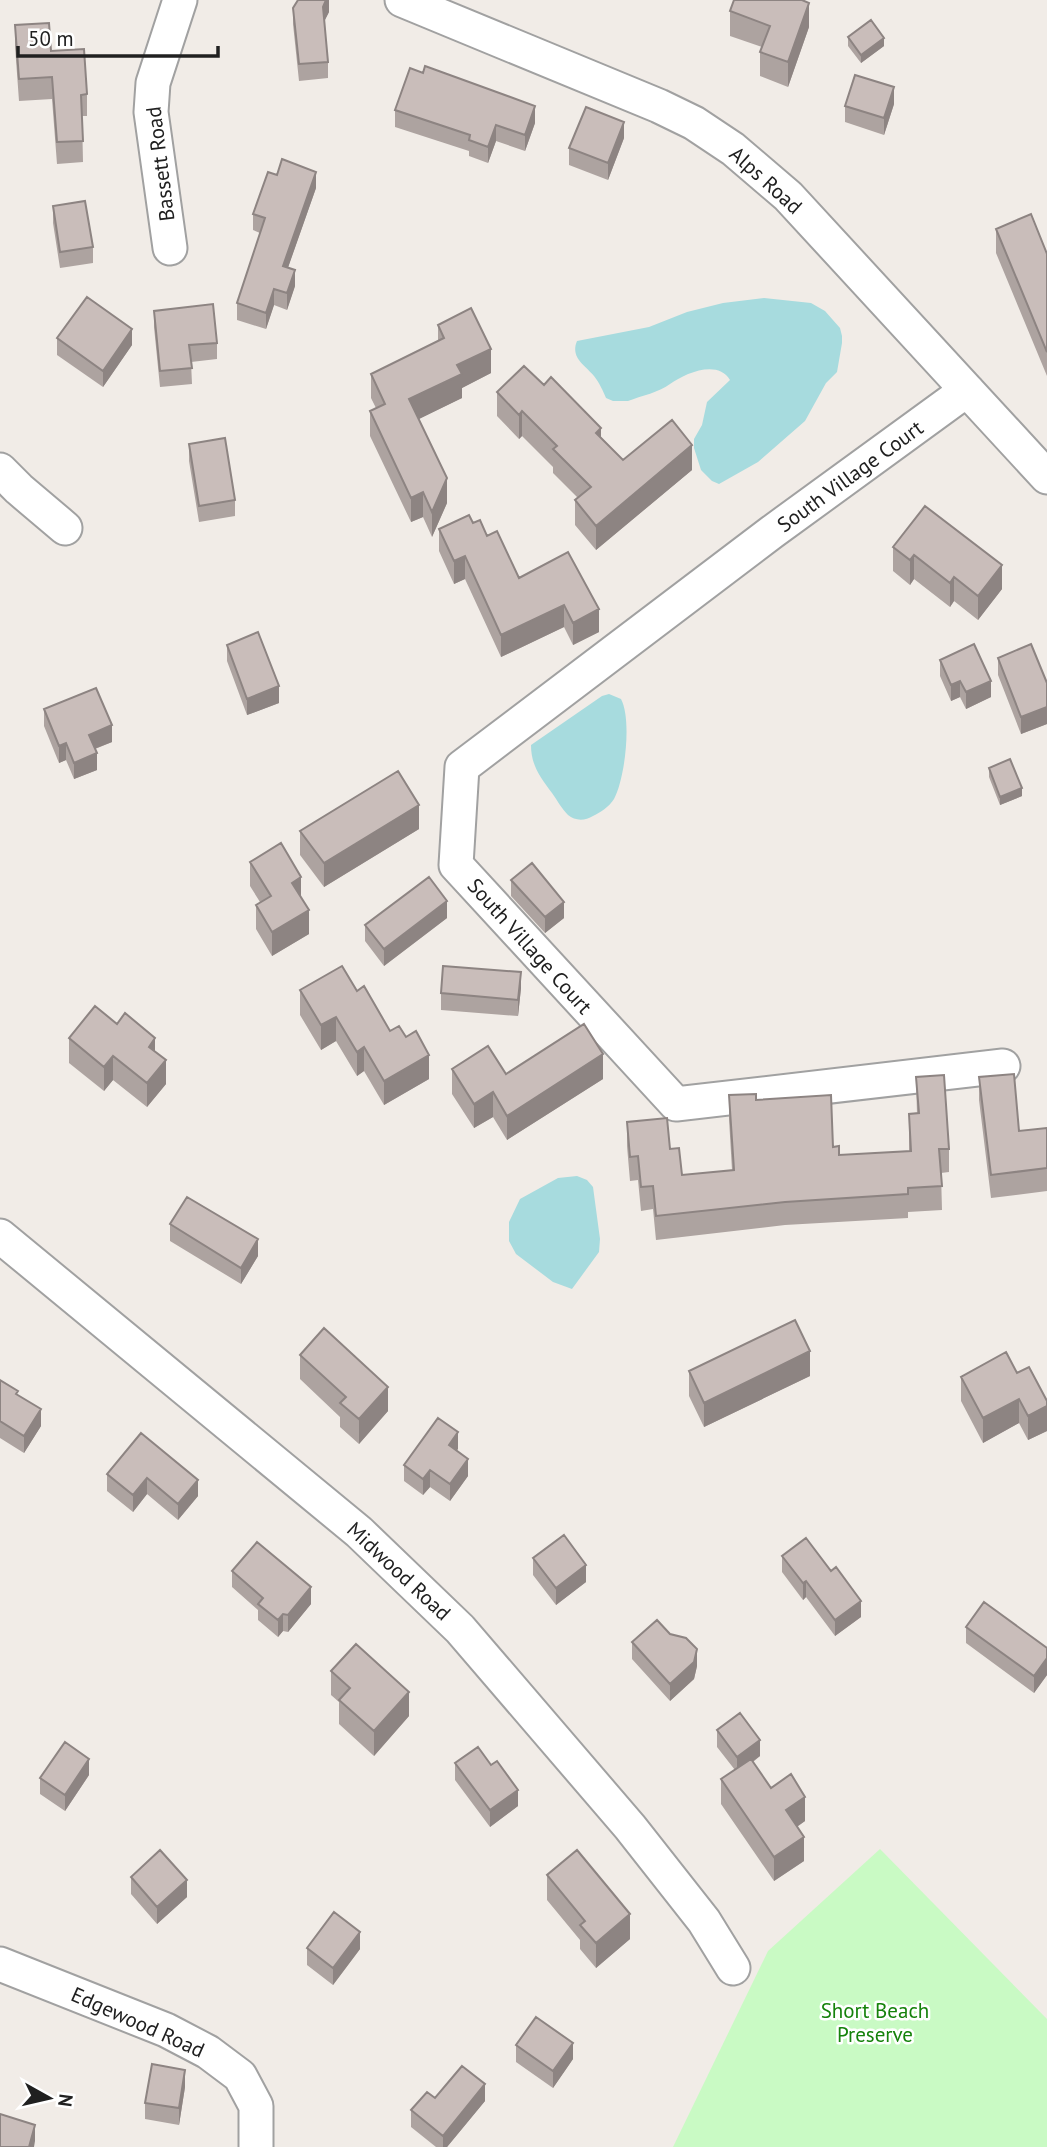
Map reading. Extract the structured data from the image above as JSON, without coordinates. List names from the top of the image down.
{
  "streets": {
    "street": [
      "Bassett Road",
      "Alps Road",
      "South Village Court",
      "Midwood Road",
      "Edgewood Road"
    ]
  },
  "crossings": [
    ["Alps Road", "South Village Court"]
  ],
  "parks": ["Short Beach Preserve"],
  "scale_bar": "50 m",
  "north": "right"
}
